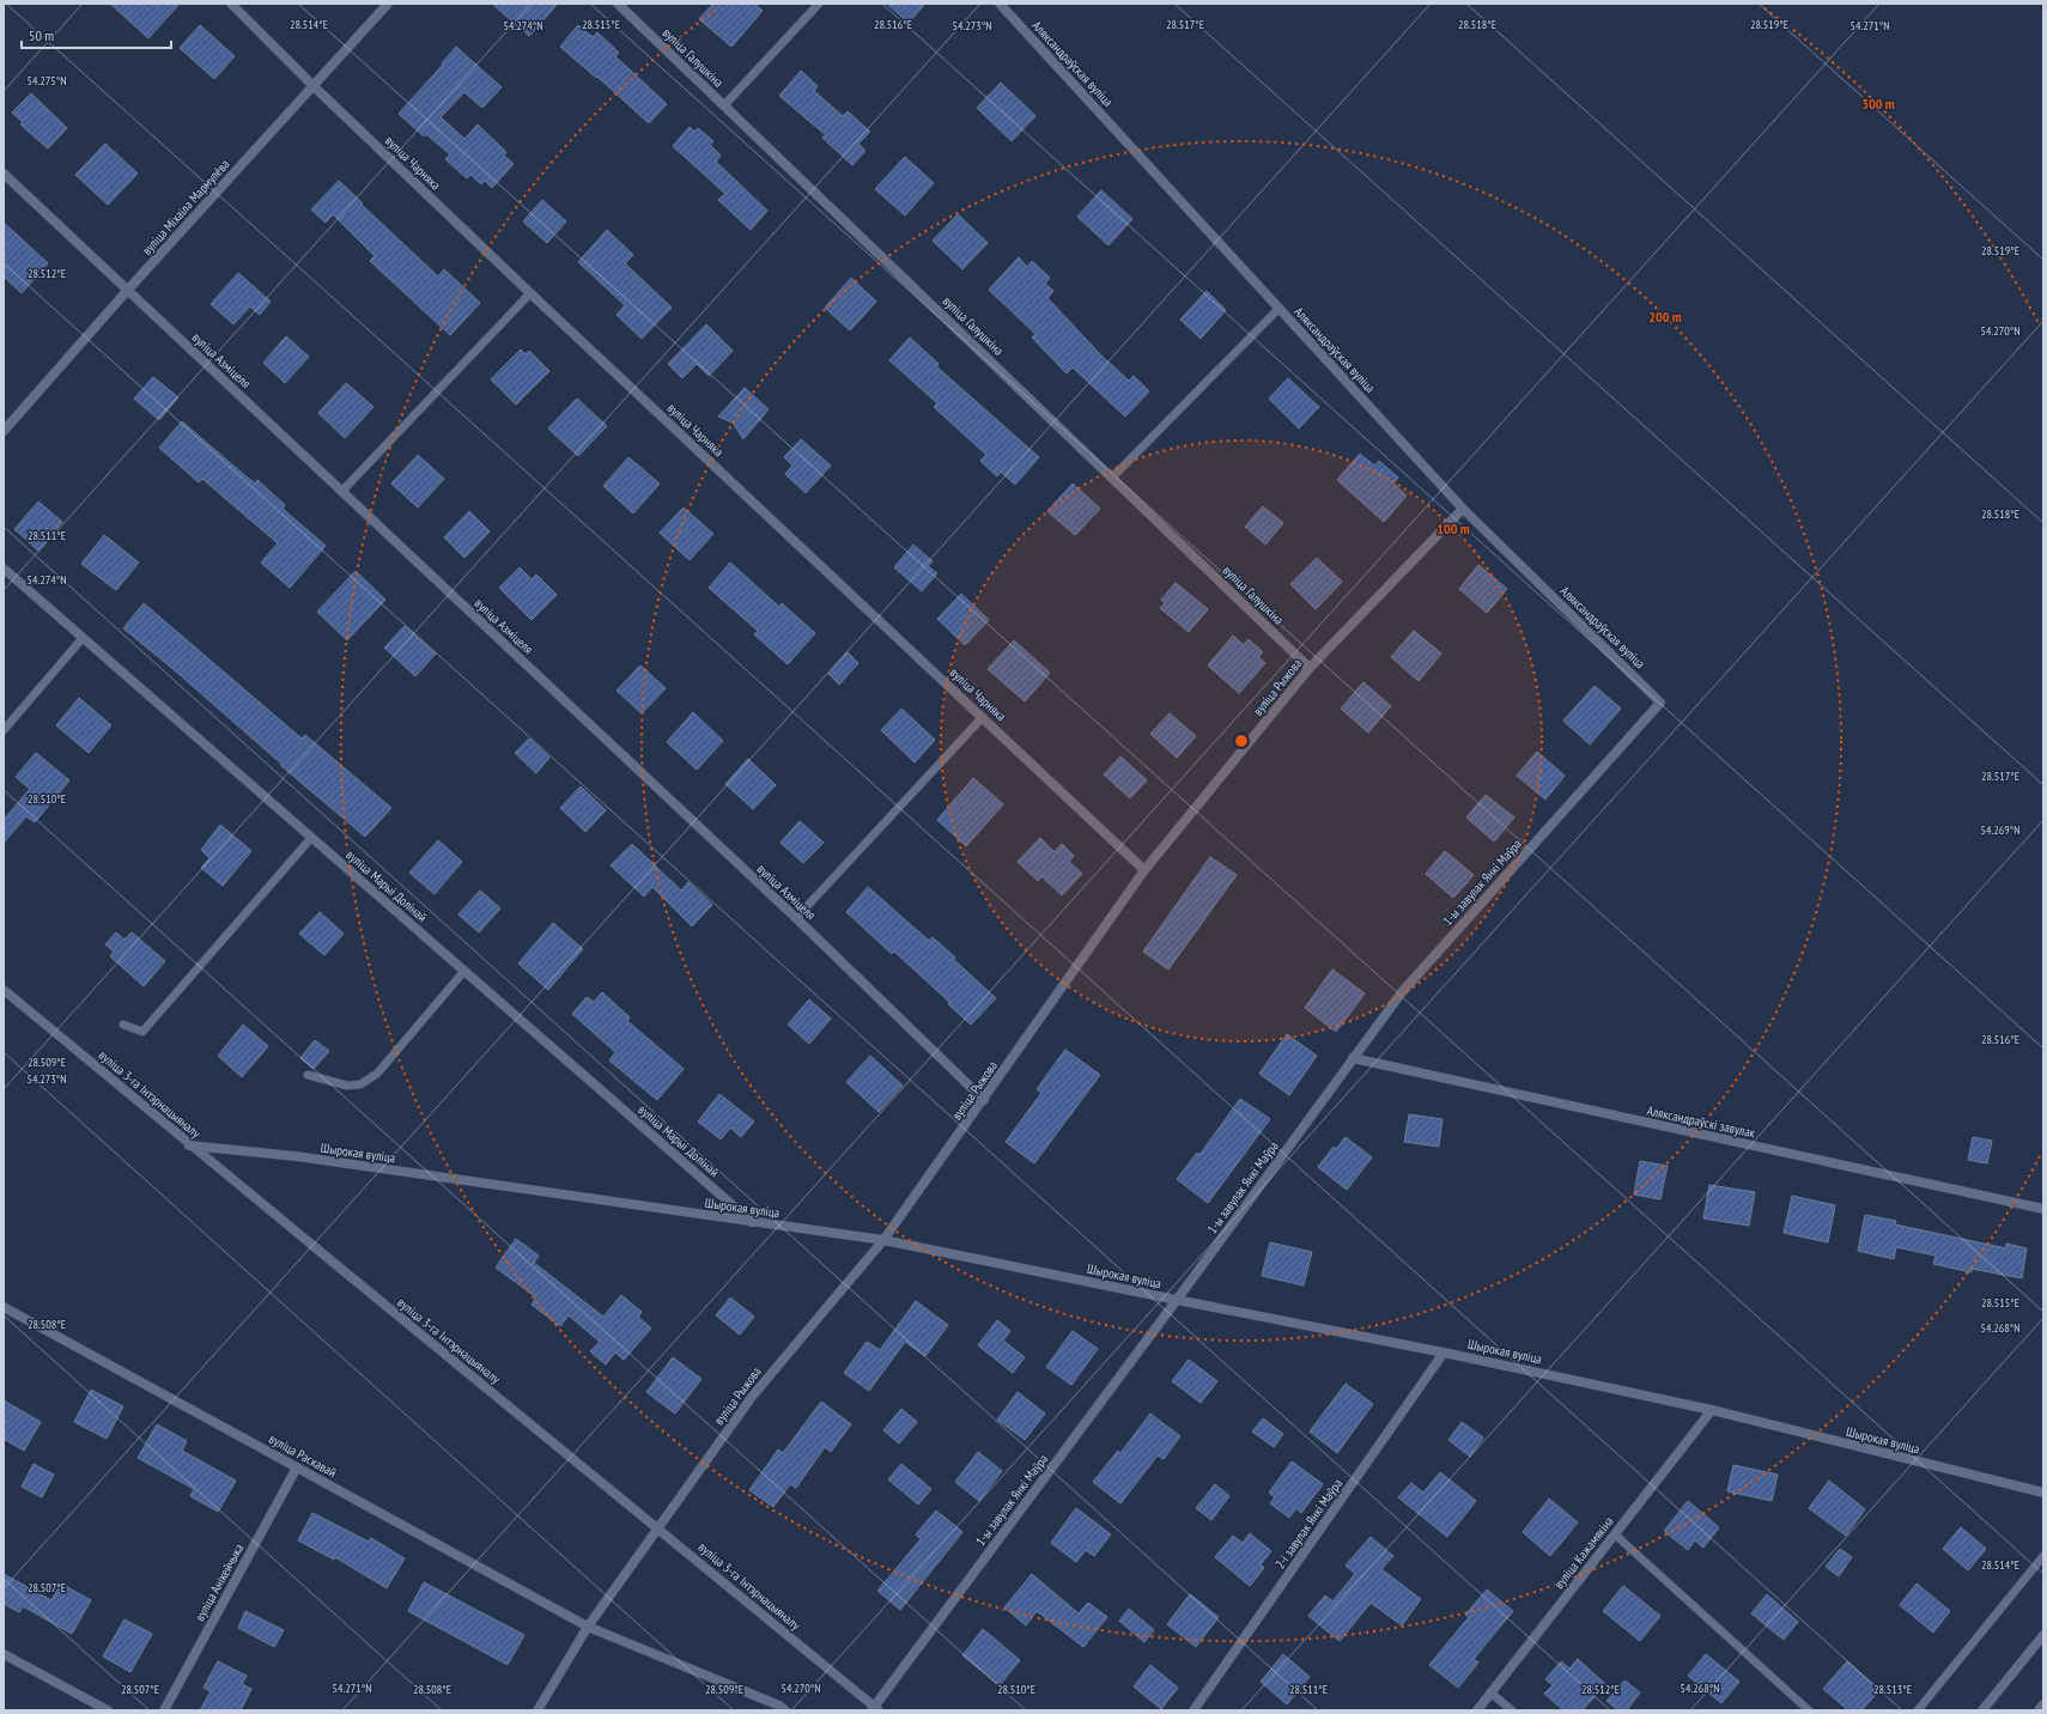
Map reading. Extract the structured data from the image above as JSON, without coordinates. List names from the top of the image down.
{
  "streets": {
    "street": [
      "вуліца Галушкіна",
      "Аляксандраўская вуліца",
      "вуліца Чарняка",
      "вуліца Міхаіла Мармулёва",
      "вуліца Азміцеля",
      "вуліца Рыжова",
      "1-ы завулак Янкі Маўра",
      "вуліца Марыі Долінай",
      "вуліца 3-га Інтэрнацыяналу",
      "Аляксандраўскі завулак",
      "Шырокая вуліца",
      "вуліца Раскавай",
      "2-і завулак Янкі Маўра",
      "вуліца Кажамякіна",
      "вуліца Анікейчыка"
    ]
  },
  "crossings": [
    ["вуліца Галушкіна", "вуліца Рыжова"],
    ["Аляксандраўская вуліца", "вуліца Рыжова"],
    ["Аляксандраўская вуліца", "1-ы завулак Янкі Маўра"],
    ["вуліца Чарняка", "вуліца Міхаіла Мармулёва"],
    ["вуліца Чарняка", "вуліца Рыжова"],
    ["вуліца Міхаіла Мармулёва", "вуліца Азміцеля"],
    ["вуліца Азміцеля", "вуліца Рыжова"],
    ["вуліца Рыжова", "вуліца 3-га Інтэрнацыяналу"],
    ["вуліца Рыжова", "Шырокая вуліца"],
    ["вуліца Рыжова", "вуліца Раскавай"],
    ["1-ы завулак Янкі Маўра", "вуліца 3-га Інтэрнацыяналу"],
    ["1-ы завулак Янкі Маўра", "Аляксандраўскі завулак"],
    ["1-ы завулак Янкі Маўра", "Шырокая вуліца"],
    ["вуліца Марыі Долінай", "Шырокая вуліца"],
    ["вуліца 3-га Інтэрнацыяналу", "Шырокая вуліца"],
    ["Шырокая вуліца", "2-і завулак Янкі Маўра"],
    ["Шырокая вуліца", "вуліца Кажамякіна"],
    ["вуліца Раскавай", "вуліца Анікейчыка"]
  ],
  "scale_bar": "50 m",
  "coordinates": [
    "28.514°E",
    "28.515°E",
    "28.516°E",
    "28.517°E",
    "28.518°E",
    "28.519°E",
    "54.274°N",
    "54.273°N",
    "54.271°N",
    "54.275°N",
    "28.512°E",
    "54.270°N",
    "28.511°E",
    "28.510°E",
    "54.269°N",
    "28.509°E",
    "28.508°E",
    "54.268°N",
    "28.507°E",
    "28.513°E"
  ],
  "rings": ["300 m", "200 m", "100 m"]
}
